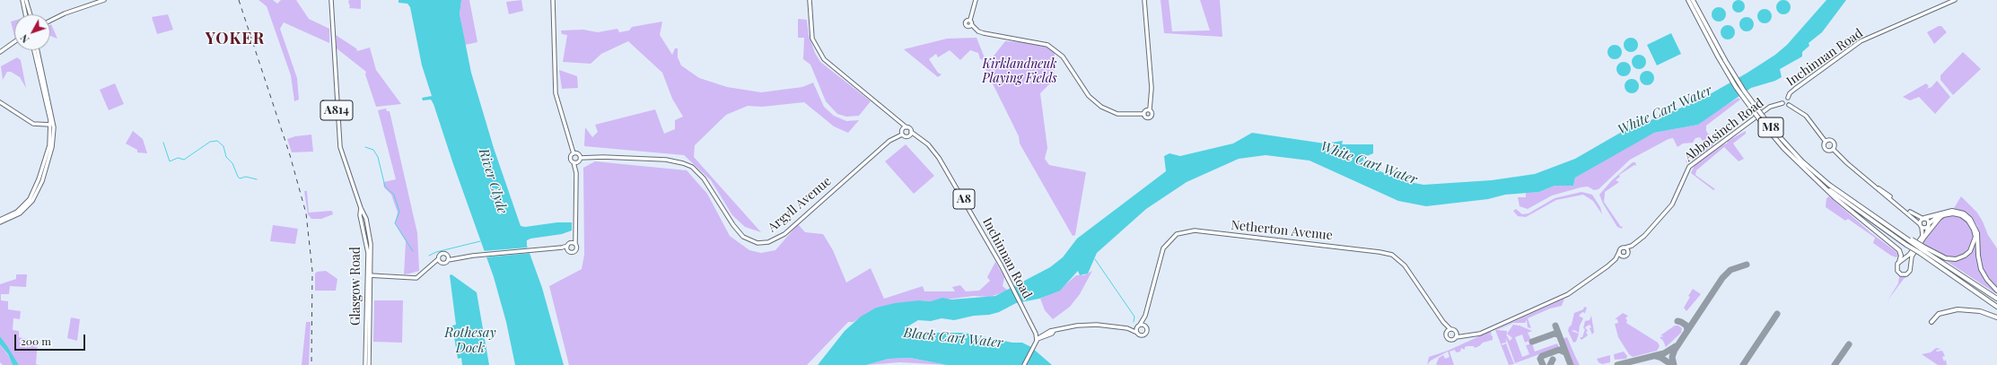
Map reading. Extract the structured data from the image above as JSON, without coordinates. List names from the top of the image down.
{
  "streets": {
    "highway": ["M8"],
    "street": [
      "Inchinnan Road",
      "A814",
      "Abbotsinch Road",
      "A8",
      "Argyll Avenue",
      "Netherton Avenue",
      "Glasgow Road"
    ]
  },
  "crossings": [
    ["Inchinnan Road", "Abbotsinch Road"],
    ["Inchinnan Road", "A8"],
    ["Inchinnan Road", "Argyll Avenue"],
    ["A814", "Glasgow Road"]
  ],
  "districts": ["YOKER"],
  "water": [
    "White Cart Water",
    "River Clyde",
    "Rothesay Dock",
    "Black Cart Water"
  ],
  "parks": ["Kirklandneuk Playing Fields"],
  "scale_bar": "200 m",
  "north": "bottom left"
}
